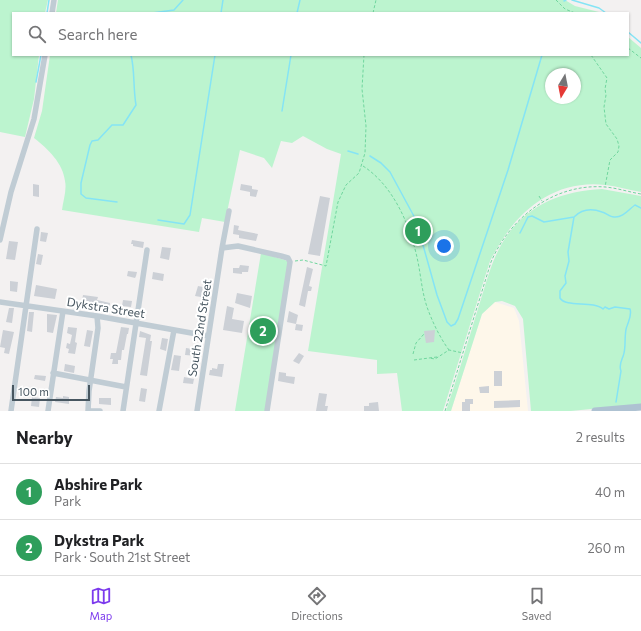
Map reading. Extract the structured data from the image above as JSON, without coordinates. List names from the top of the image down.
{
  "streets": {
    "street": ["Dykstra Street", "South 22nd Street"]
  },
  "crossings": [
    ["Dykstra Street", "South 22nd Street"]
  ],
  "scale_bar": "100 m",
  "north": "bottom",
  "page": {
    "search": "Search here",
    "pins": ["1", "2"],
    "scale": "100 m",
    "heading": ["Nearby", "2 results"],
    "list": [
      {
        "mark": "1",
        "name": "Abshire Park",
        "note": "Park",
        "value": "40 m"
      },
      {
        "mark": "2",
        "name": "Dykstra Park",
        "note": "Park · South 21st Street",
        "value": "260 m"
      }
    ],
    "nav": ["Map", "Directions", "Saved"]
  }
}
